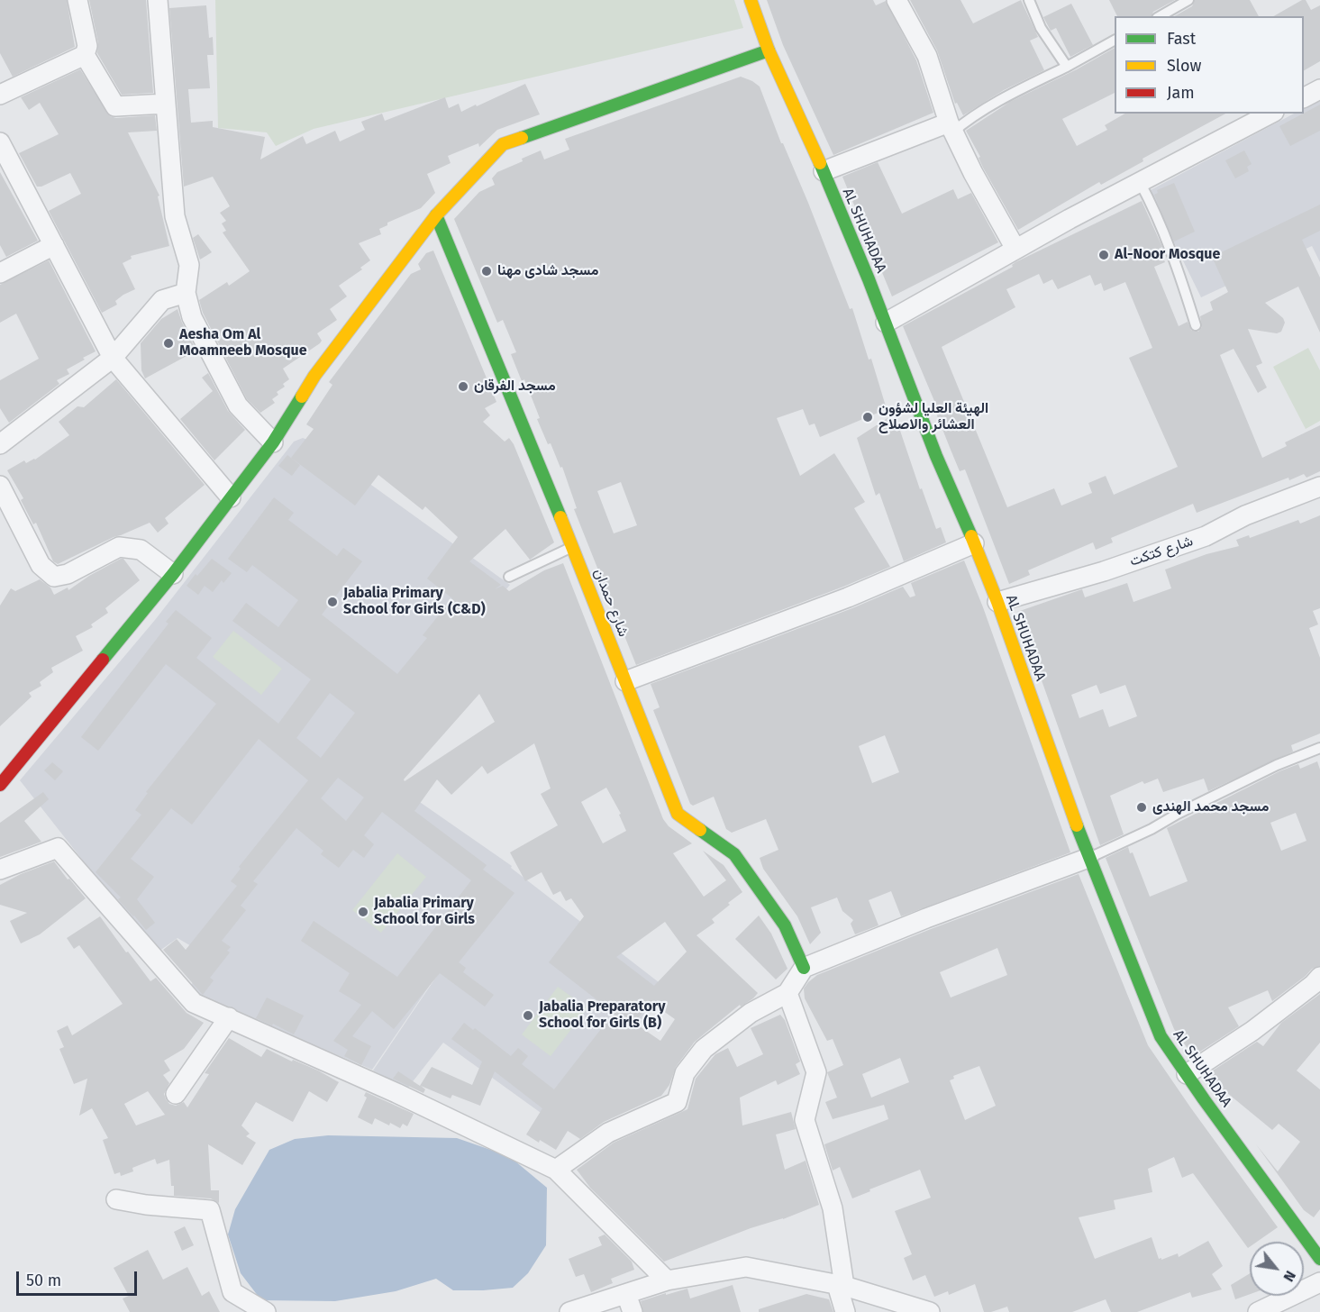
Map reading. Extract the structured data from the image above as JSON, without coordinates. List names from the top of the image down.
{
  "streets": {
    "street": ["AL SHUHADAA", "شارع كتكت", "شارع حمدان"]
  },
  "crossings": [
    ["AL SHUHADAA", "شارع كتكت"]
  ],
  "places": [
    "Al-Noor Mosque",
    "مسجد شادى مهنا",
    "Aesha Om Al Moamneeb Mosque",
    "مسجد الفرقان",
    "الهيئة العليا لشؤون العشائر والاصلاح",
    "Jabalia Primary School for Girls (C&D)",
    "مسجد محمد الهندى",
    "Jabalia Primary School for Girls",
    "Jabalia Preparatory School for Girls (B)"
  ],
  "legend": ["Fast", "Slow", "Jam"],
  "scale_bar": "50 m",
  "north": "bottom right"
}
